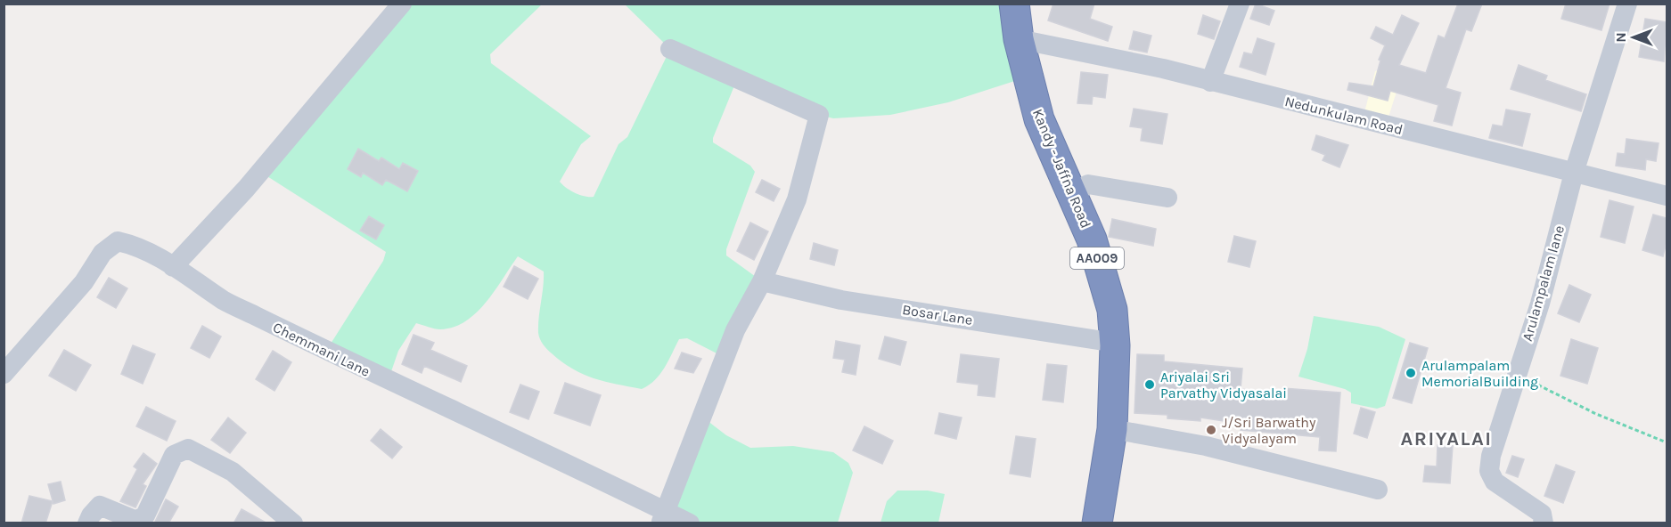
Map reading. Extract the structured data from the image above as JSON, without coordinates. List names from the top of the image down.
{
  "streets": {
    "highway": ["Kandy - Jaffna Road", "AA009"],
    "street": [
      "Nedunkulam Road",
      "Arulampalam lane",
      "Bosar Lane",
      "Chemmani Lane"
    ]
  },
  "crossings": [
    ["Nedunkulam Road", "Kandy - Jaffna Road"],
    ["Nedunkulam Road", "Arulampalam lane"],
    ["Kandy - Jaffna Road", "Bosar Lane"]
  ],
  "districts": ["ARIYALAI"],
  "places": ["Arulampalam MemorialBuilding", "Ariyalai Sri Parvathy Vidyasalai", "J/Sri Barwathy Vidyalayam"],
  "north": "left"
}
